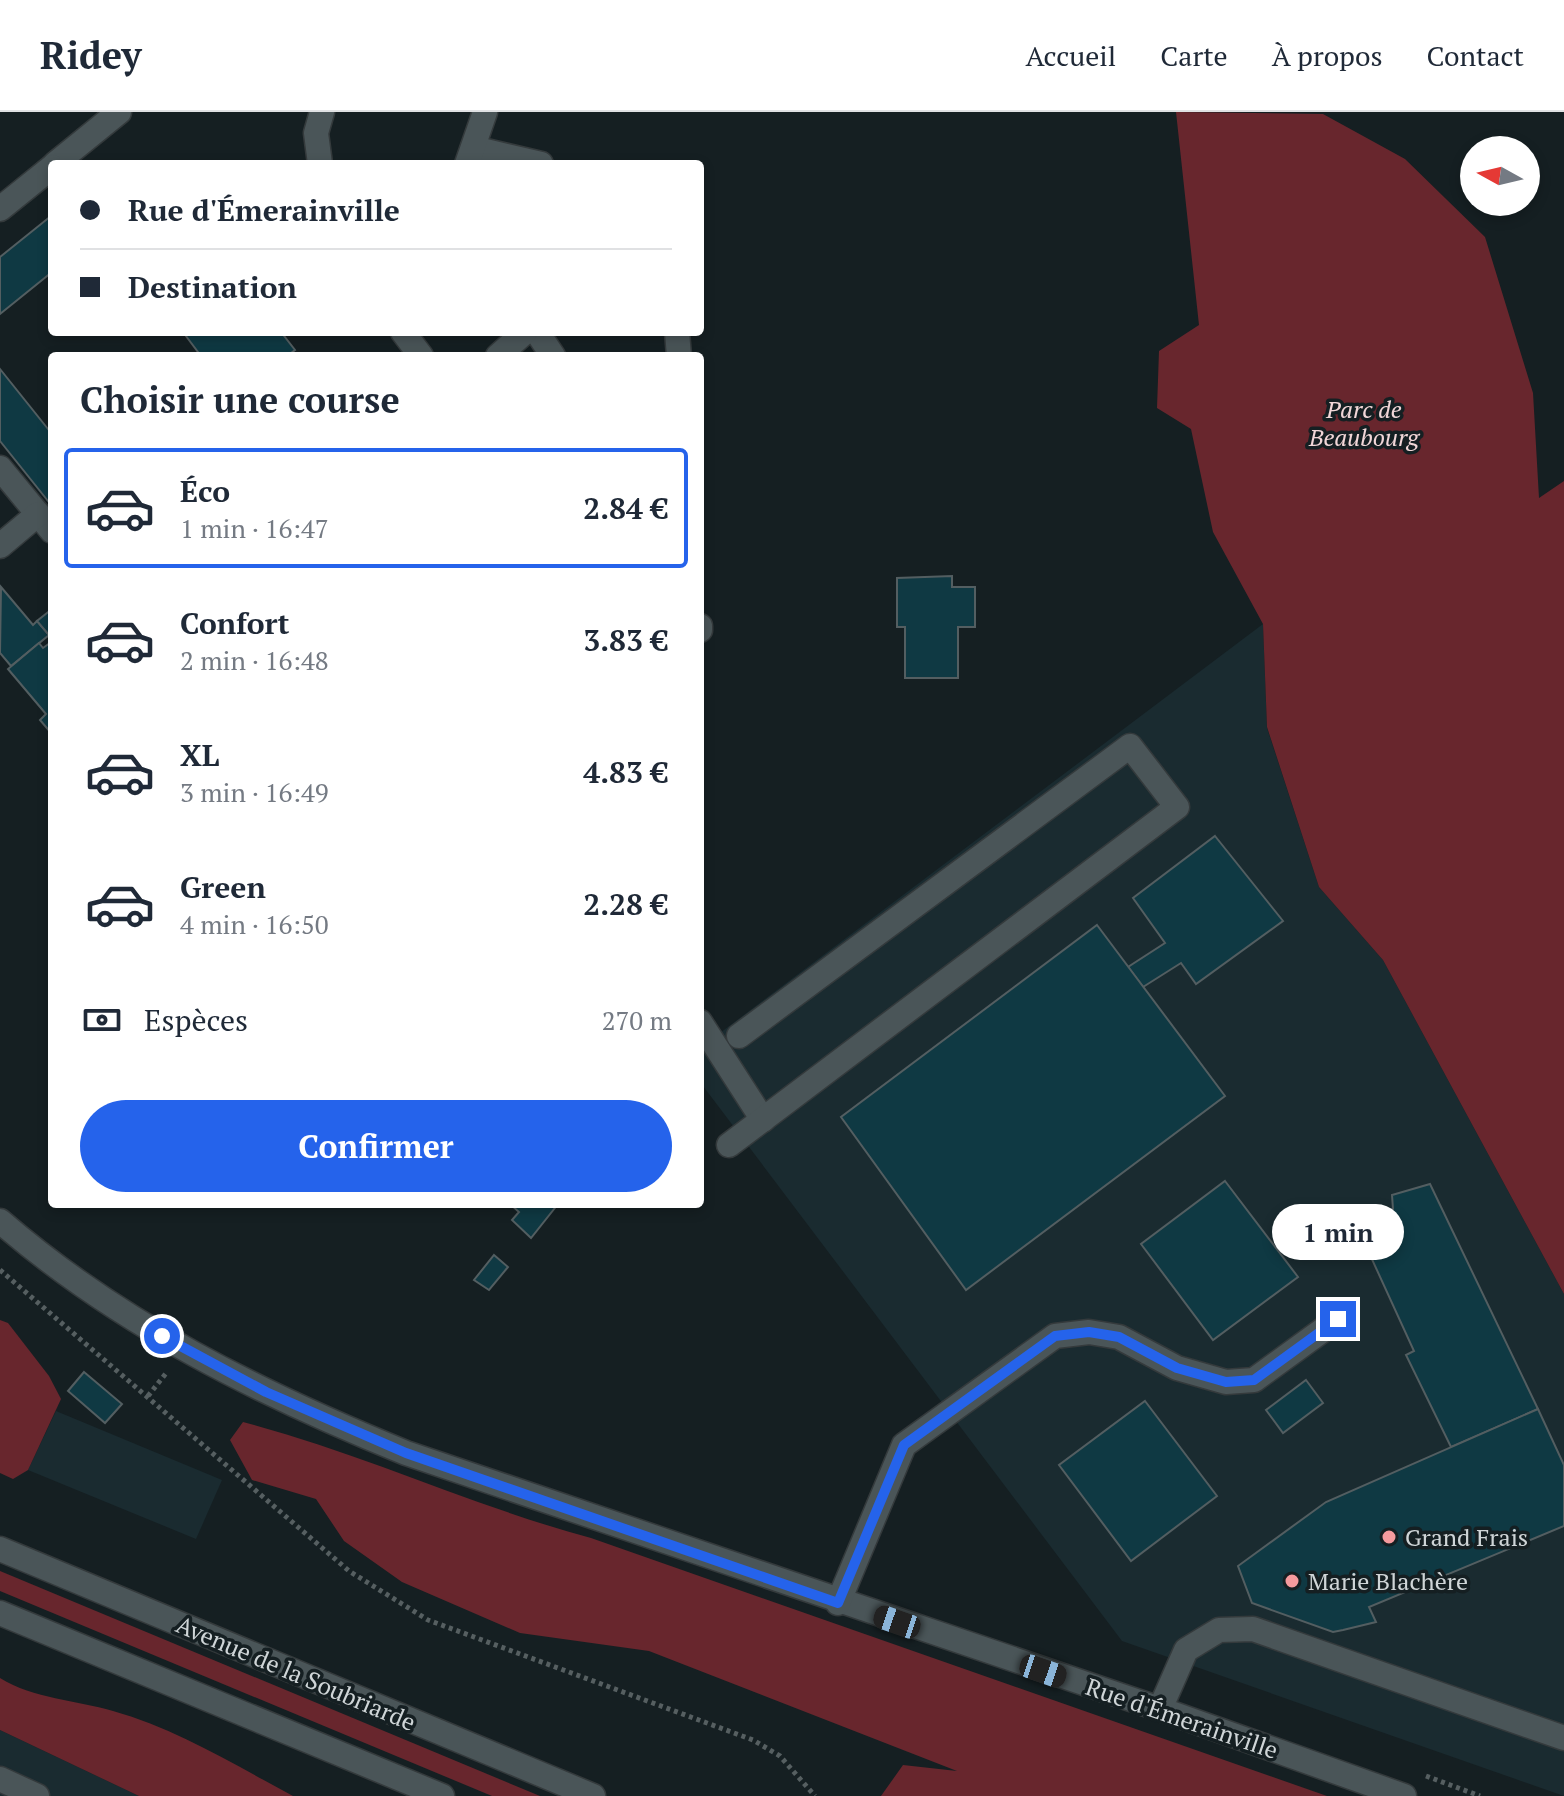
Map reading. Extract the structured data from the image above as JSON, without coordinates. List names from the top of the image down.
{
  "streets": {
    "street": ["Avenue de la Soubriarde", "Rue d'Émerainville"]
  },
  "parks": ["Parc de Beaubourg"],
  "places": ["Grand Frais", "Marie Blachère"],
  "north": "left",
  "page": {
    "header": "Ridey",
    "nav": [
      "Accueil",
      "Carte",
      "À propos",
      "Contact"
    ],
    "banner": ["Rue d'Émerainville", "Destination"],
    "heading": "Choisir une course",
    "list": [
      {
        "name": "Éco",
        "note": "1 min · 16:47",
        "value": "2.84 €"
      },
      {
        "name": "Confort",
        "note": "2 min · 16:48",
        "value": "3.83 €"
      },
      {
        "name": "XL",
        "note": "3 min · 16:49",
        "value": "4.83 €"
      },
      {
        "name": "Green",
        "note": "4 min · 16:50",
        "value": "2.28 €"
      }
    ],
    "pay": ["Espèces", "270 m"],
    "buttons": "Confirmer",
    "bubble": "1 min"
  }
}
